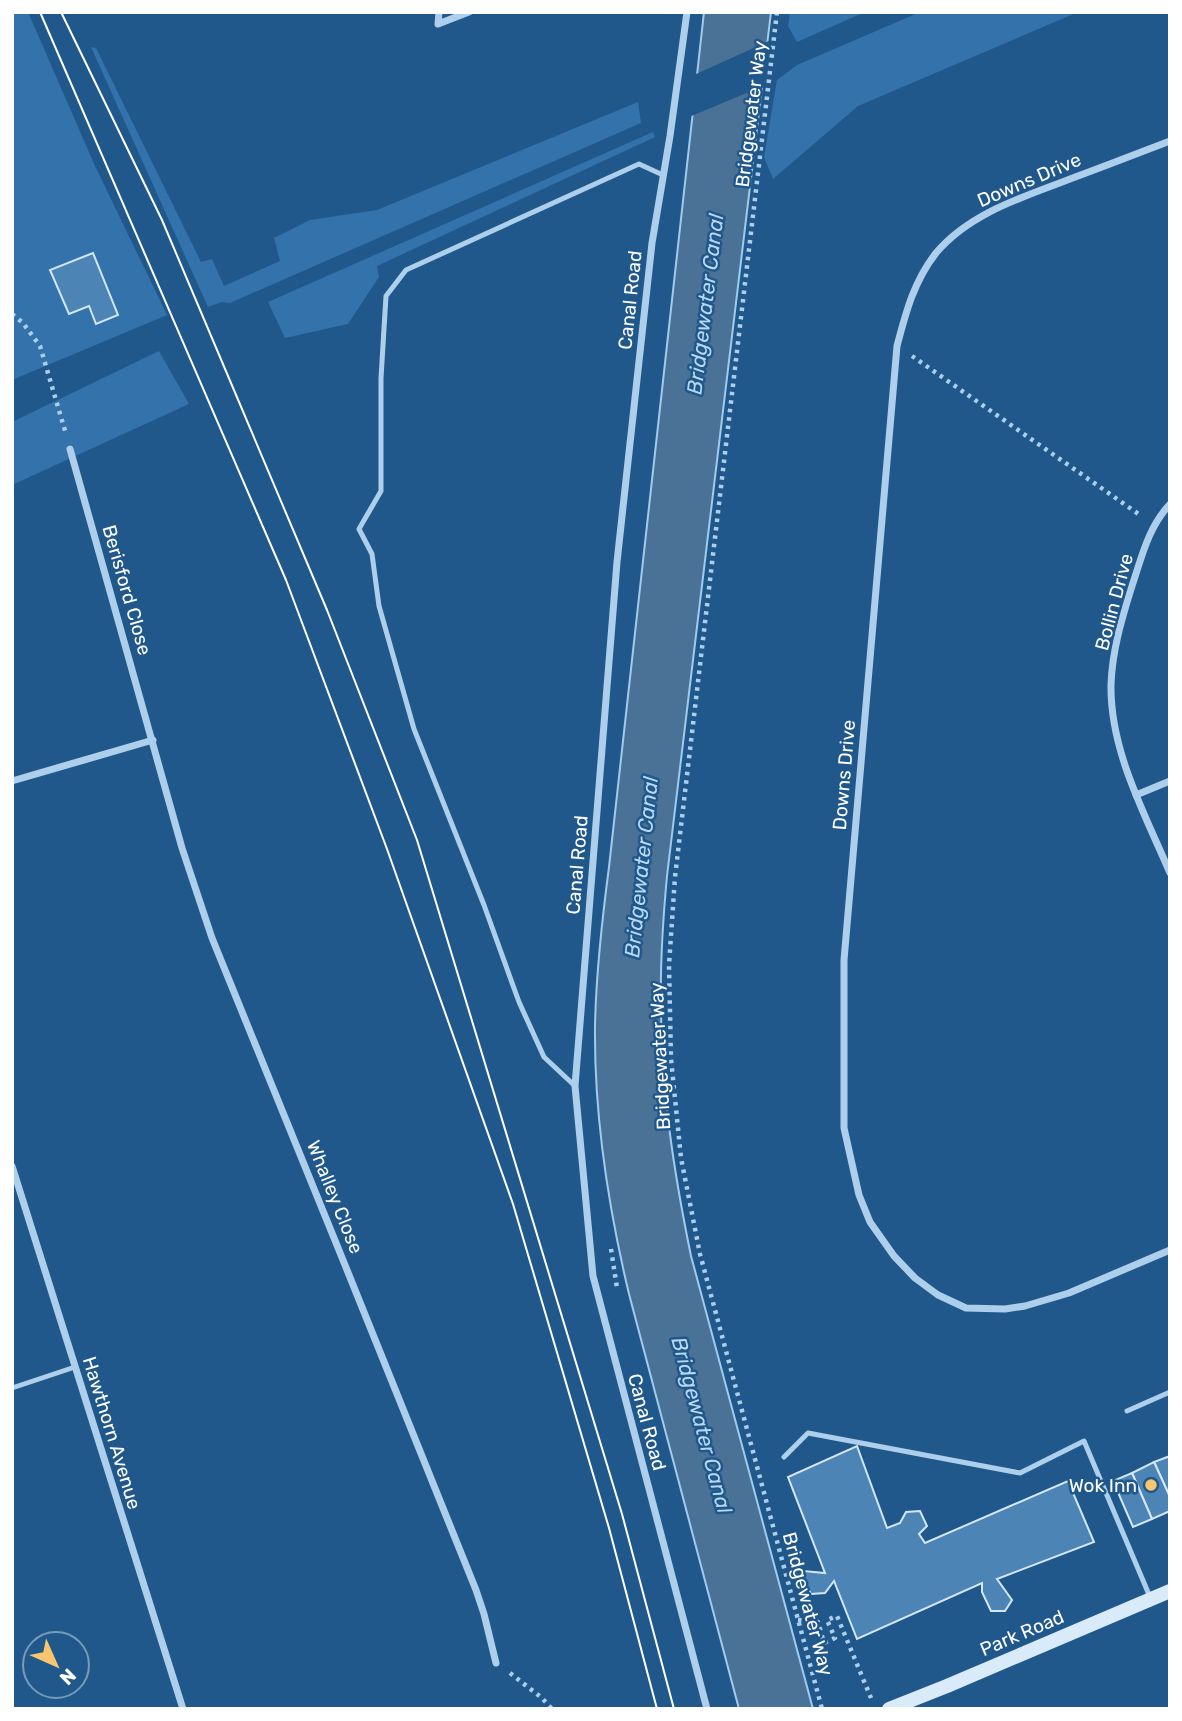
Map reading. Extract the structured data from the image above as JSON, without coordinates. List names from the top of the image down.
{
  "streets": {
    "main road": ["Park Road"],
    "street": [
      "Downs Drive",
      "Canal Road",
      "Berisford Close",
      "Bollin Drive",
      "Whalley Close",
      "Hawthorn Avenue"
    ],
    "path": ["Bridgewater Way"]
  },
  "crossings": [
    ["Berisford Close", "Whalley Close"]
  ],
  "water": ["Bridgewater Canal"],
  "places": ["Wok Inn"],
  "north": "bottom right"
}
